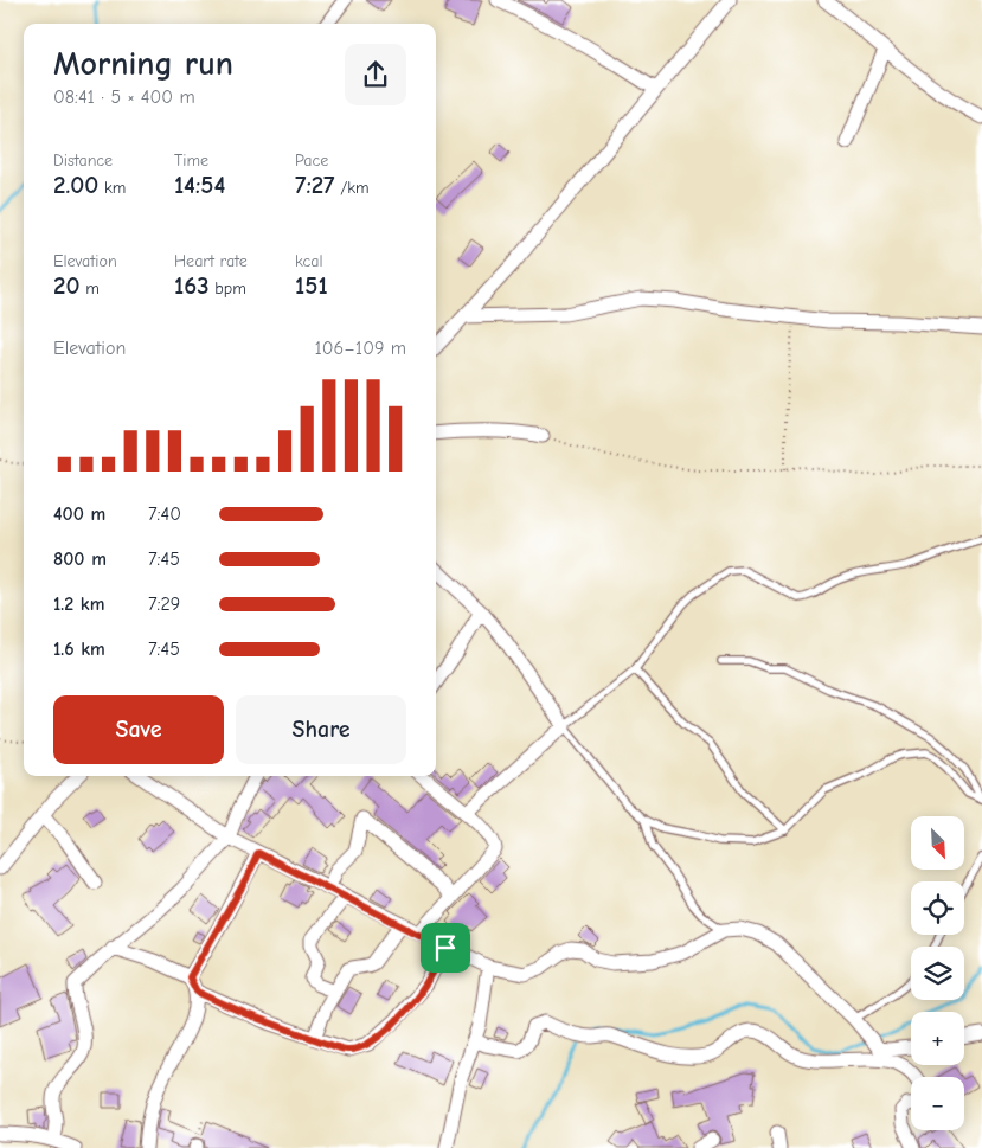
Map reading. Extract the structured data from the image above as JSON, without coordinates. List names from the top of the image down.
{
  "north": "bottom right",
  "page": {
    "heading": ["Morning run", "08:41 · 5 × 400 m"],
    "stats": [
      ["Distance", "2.00 km"],
      ["Time", "14:54"],
      ["Pace", "7:27 /km"],
      ["Elevation", "20 m"],
      ["Heart rate", "163 bpm"],
      ["kcal", "151"]
    ],
    "chart": ["Elevation", "106–109 m"],
    "list": [
      {
        "name": "400 m",
        "note": "7:40"
      },
      {
        "name": "800 m",
        "note": "7:45"
      },
      {
        "name": "1.2 km",
        "note": "7:29"
      },
      {
        "name": "1.6 km",
        "note": "7:45"
      }
    ],
    "buttons": ["Save", "Share"],
    "map_buttons": ["+", "−"]
  }
}
